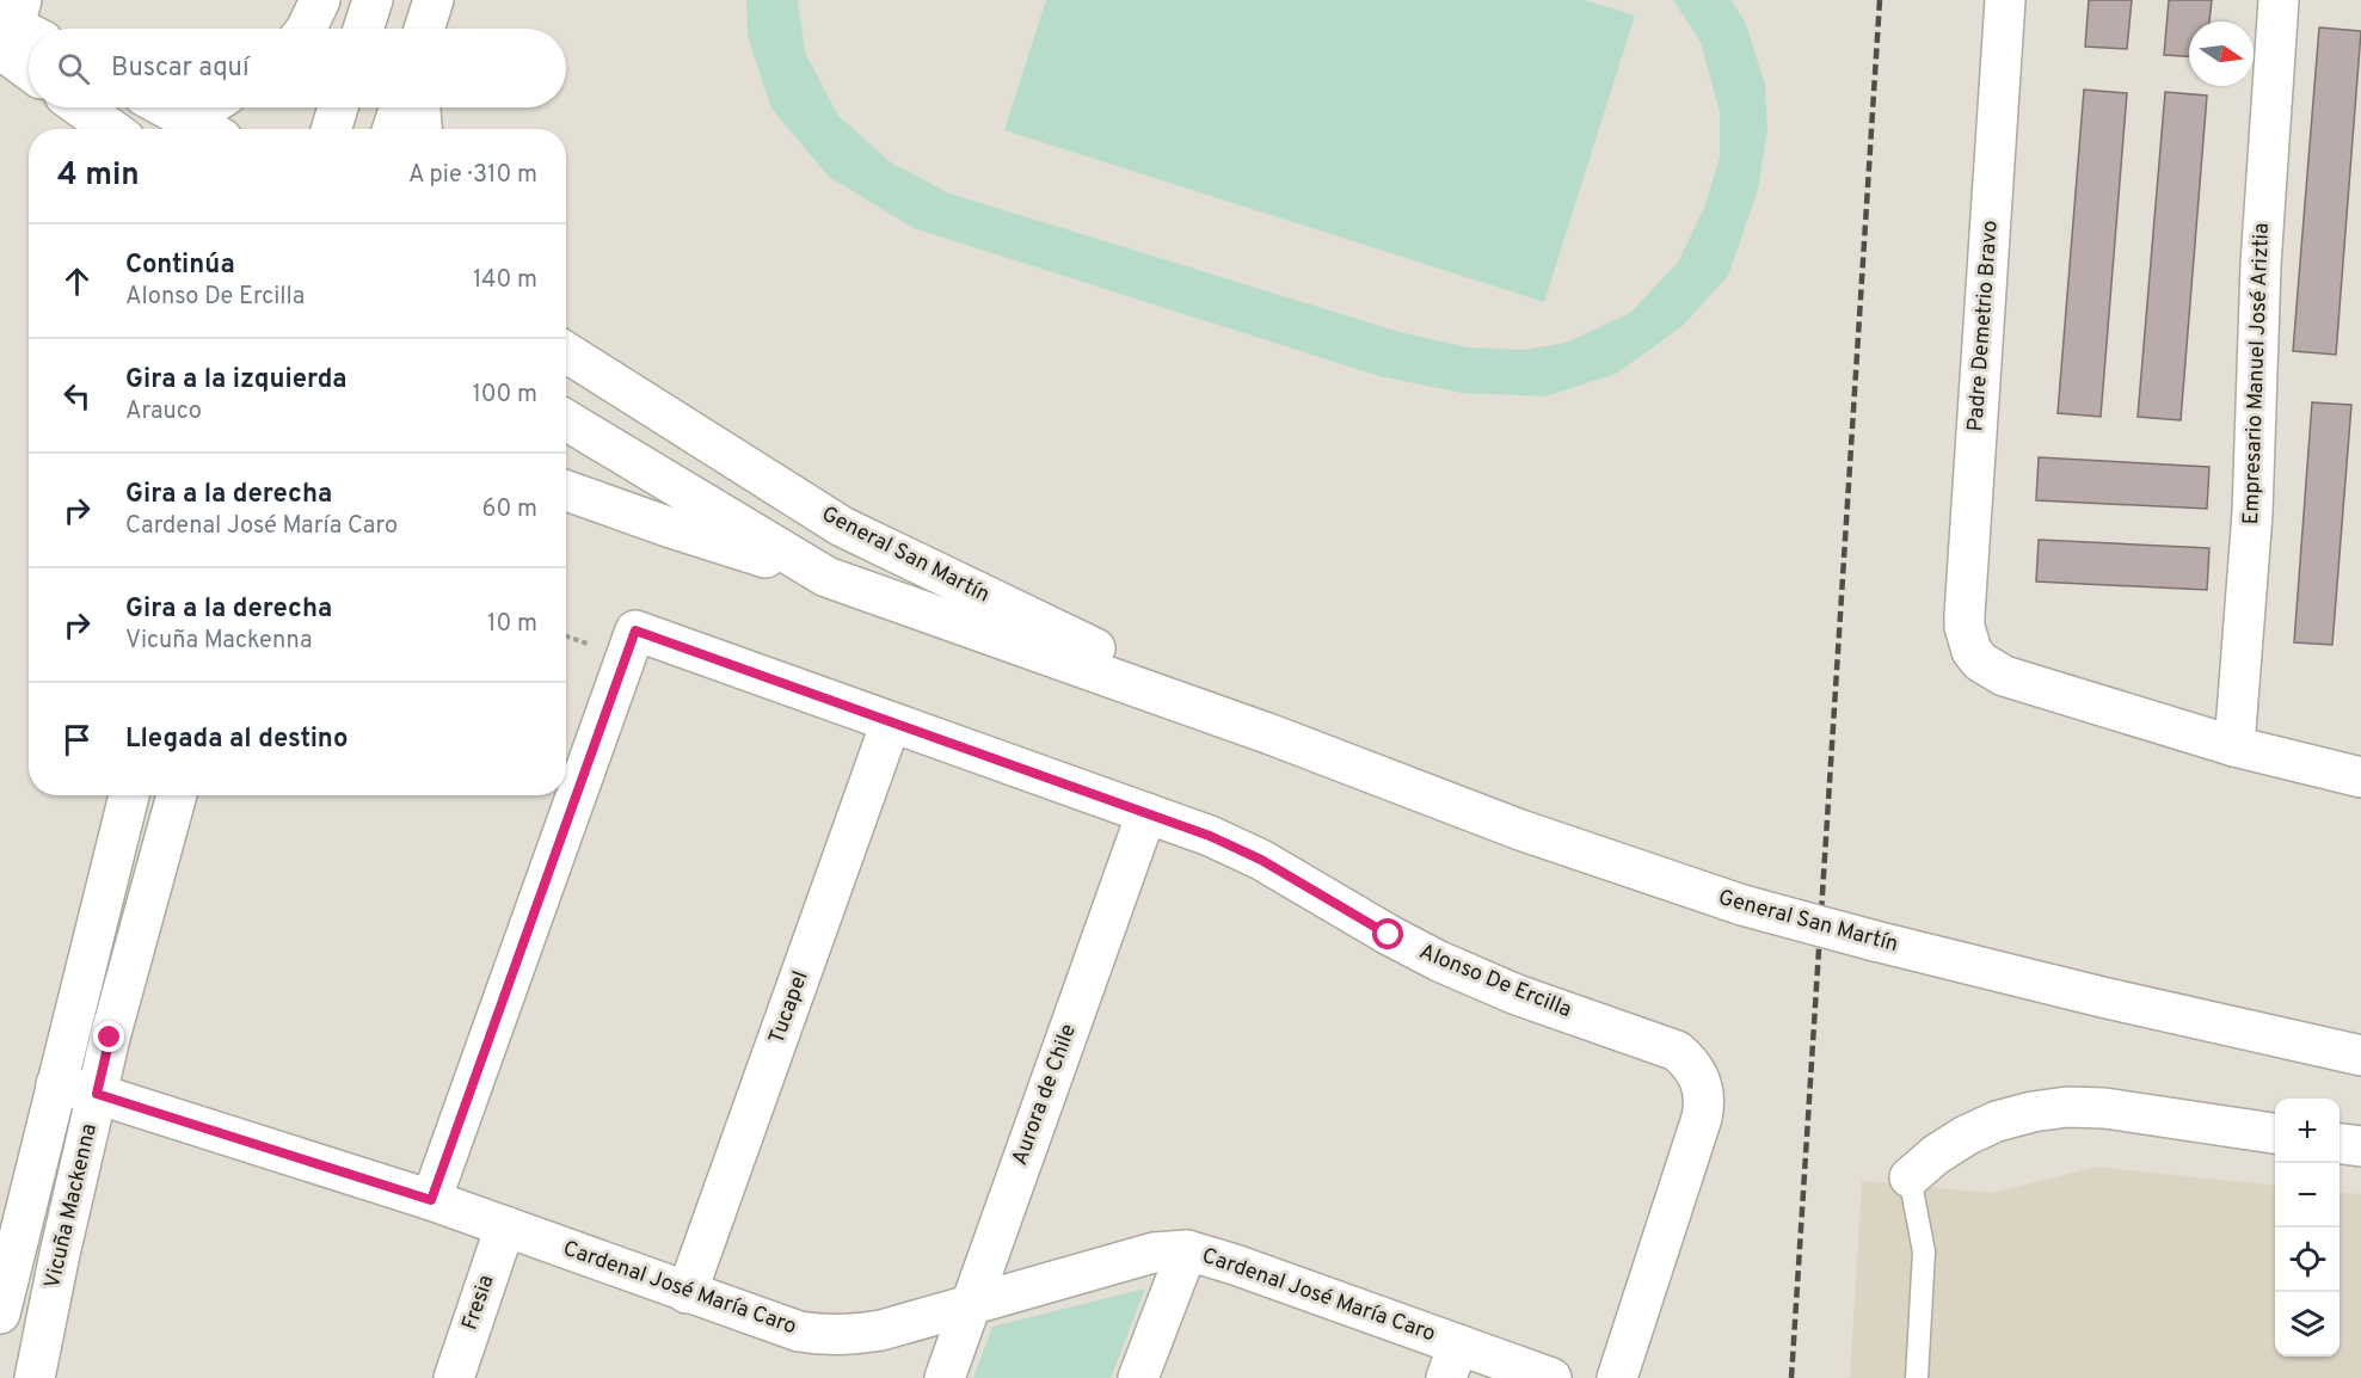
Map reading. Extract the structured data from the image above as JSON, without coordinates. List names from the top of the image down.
{
  "streets": {
    "street": [
      "Padre Demetrio Bravo",
      "Empresario Manuel José Ariztia",
      "General San Martín",
      "Alonso De Ercilla",
      "Tucapel",
      "Aurora de Chile",
      "Vicuña Mackenna",
      "Cardenal José María Caro",
      "Fresia"
    ]
  },
  "crossings": [
    ["Padre Demetrio Bravo", "Empresario Manuel José Ariztia"],
    ["Alonso De Ercilla", "Tucapel"],
    ["Alonso De Ercilla", "Aurora de Chile"],
    ["Alonso De Ercilla", "Cardenal José María Caro"],
    ["Tucapel", "Cardenal José María Caro"],
    ["Aurora de Chile", "Cardenal José María Caro"],
    ["Vicuña Mackenna", "Cardenal José María Caro"],
    ["Cardenal José María Caro", "Fresia"]
  ],
  "north": "right",
  "page": {
    "search": "Buscar aquí",
    "heading": ["4 min", "A pie · 310 m"],
    "list": [
      ["Continúa", "Alonso De Ercilla", "140 m"],
      ["Gira a la izquierda", "Arauco", "100 m"],
      ["Gira a la derecha", "Cardenal José María Caro", "60 m"],
      ["Gira a la derecha", "Vicuña Mackenna", "10 m"],
      "Llegada al destino"
    ],
    "map_buttons": ["+", "−"]
  }
}
